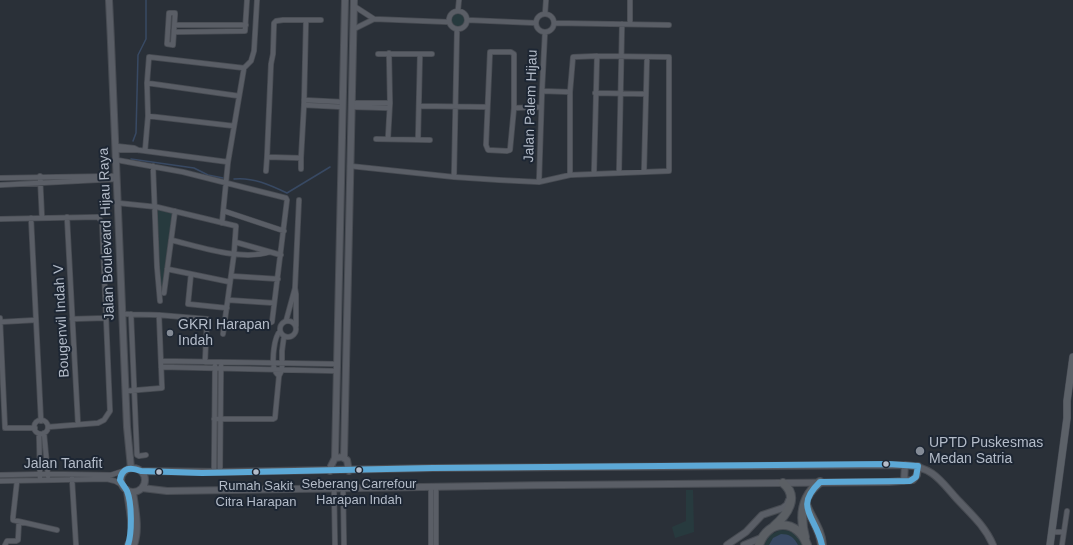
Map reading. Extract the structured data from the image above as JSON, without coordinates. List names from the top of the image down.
{
  "streets": {
    "street": [
      "Jalan Palem Hijau",
      "Jalan Boulevard Hijau Raya",
      "Bougenvil Indah V",
      "Jalan Tanafit"
    ]
  },
  "crossings": [
    ["Jalan Boulevard Hijau Raya", "Jalan Tanafit"]
  ],
  "places": [
    "GKRI Harapan Indah",
    "UPTD Puskesmas Medan Satria",
    "Seberang Carrefour Harapan Indah",
    "Rumah Sakit Citra Harapan"
  ]
}
